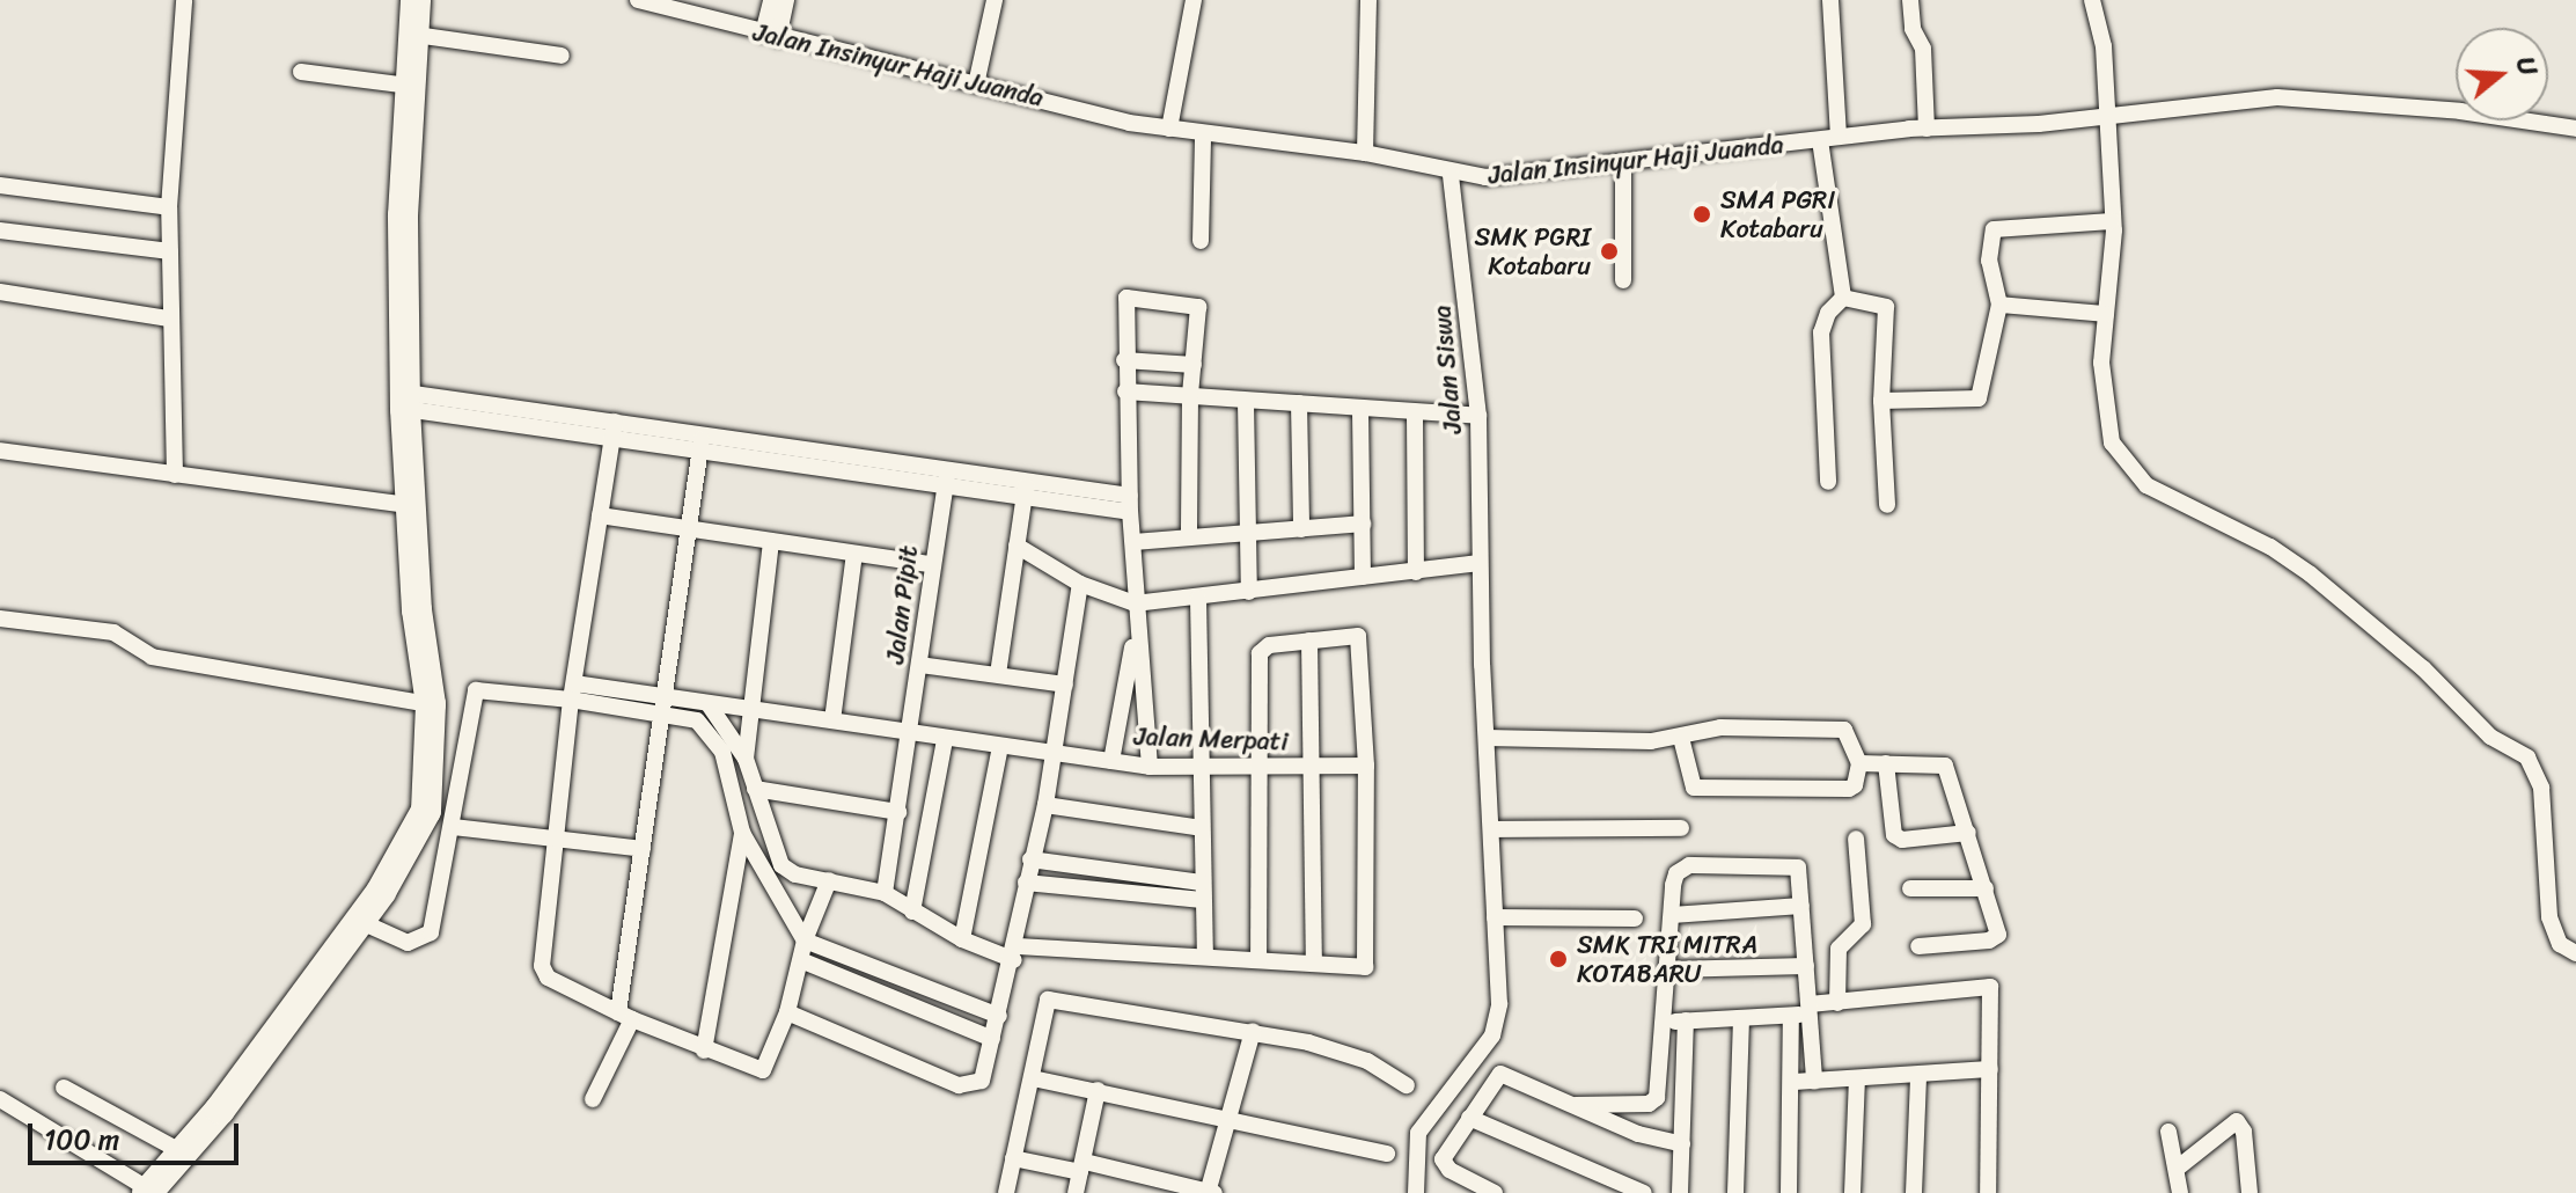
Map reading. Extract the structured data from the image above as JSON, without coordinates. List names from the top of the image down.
{
  "streets": {
    "street": [
      "Jalan Insinyur Haji Juanda",
      "Jalan Siswa",
      "Jalan Pipit",
      "Jalan Merpati"
    ]
  },
  "crossings": [
    ["Jalan Insinyur Haji Juanda", "Jalan Siswa"],
    ["Jalan Pipit", "Jalan Merpati"]
  ],
  "places": ["SMA PGRI Kotabaru", "SMK PGRI Kotabaru", "SMK TRI MITRA KOTABARU"],
  "scale_bar": "100 m",
  "north": "right"
}
